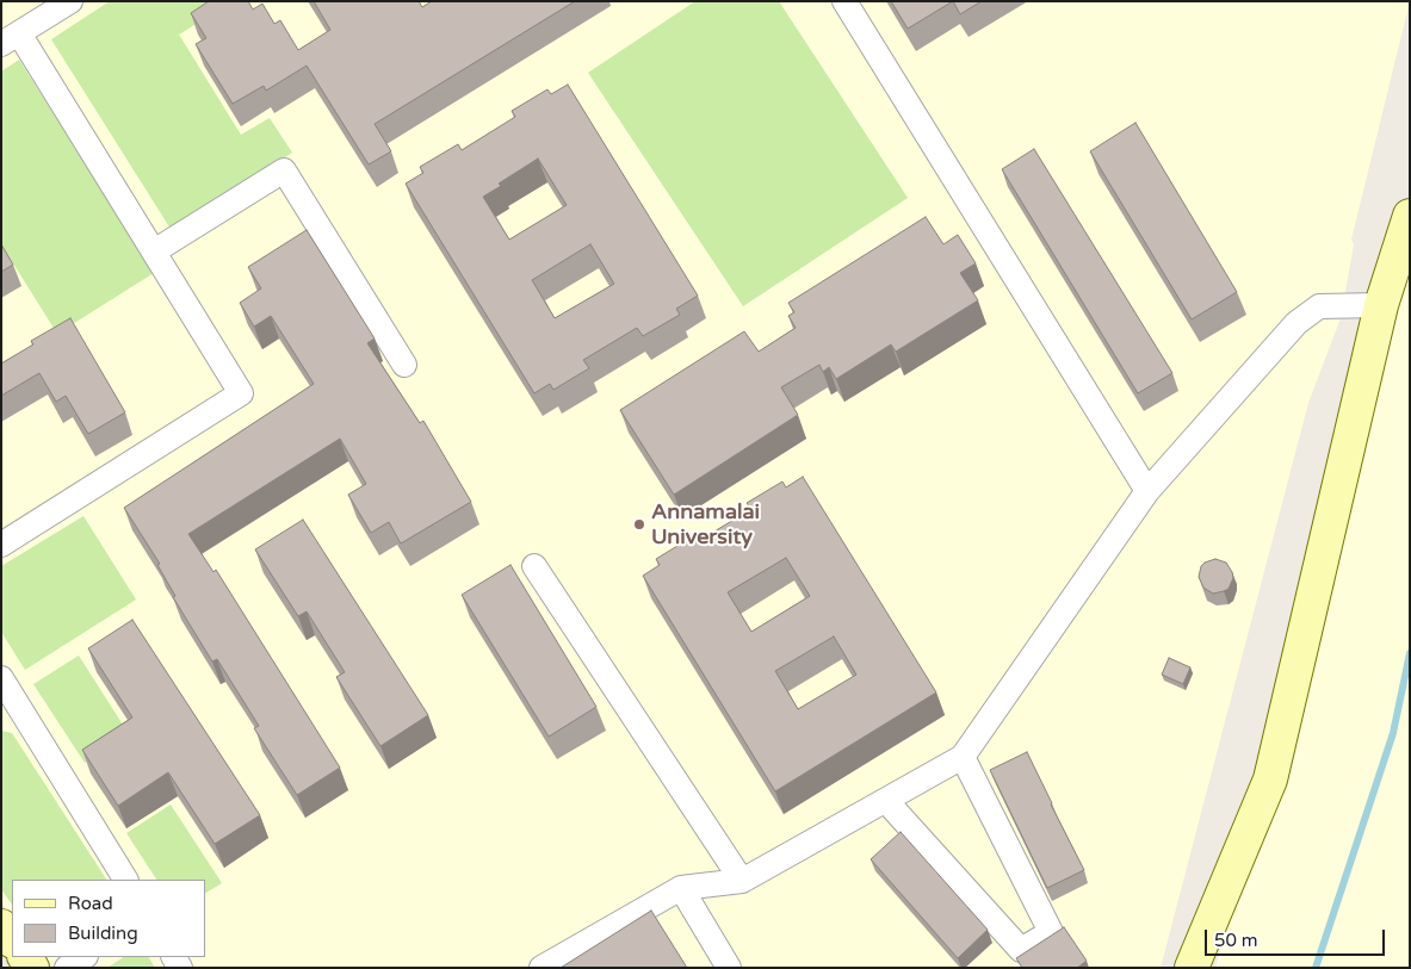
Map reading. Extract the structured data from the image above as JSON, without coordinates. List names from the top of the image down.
{
  "places": ["Annamalai University"],
  "legend": ["Road", "Building"],
  "scale_bar": "50 m"
}
